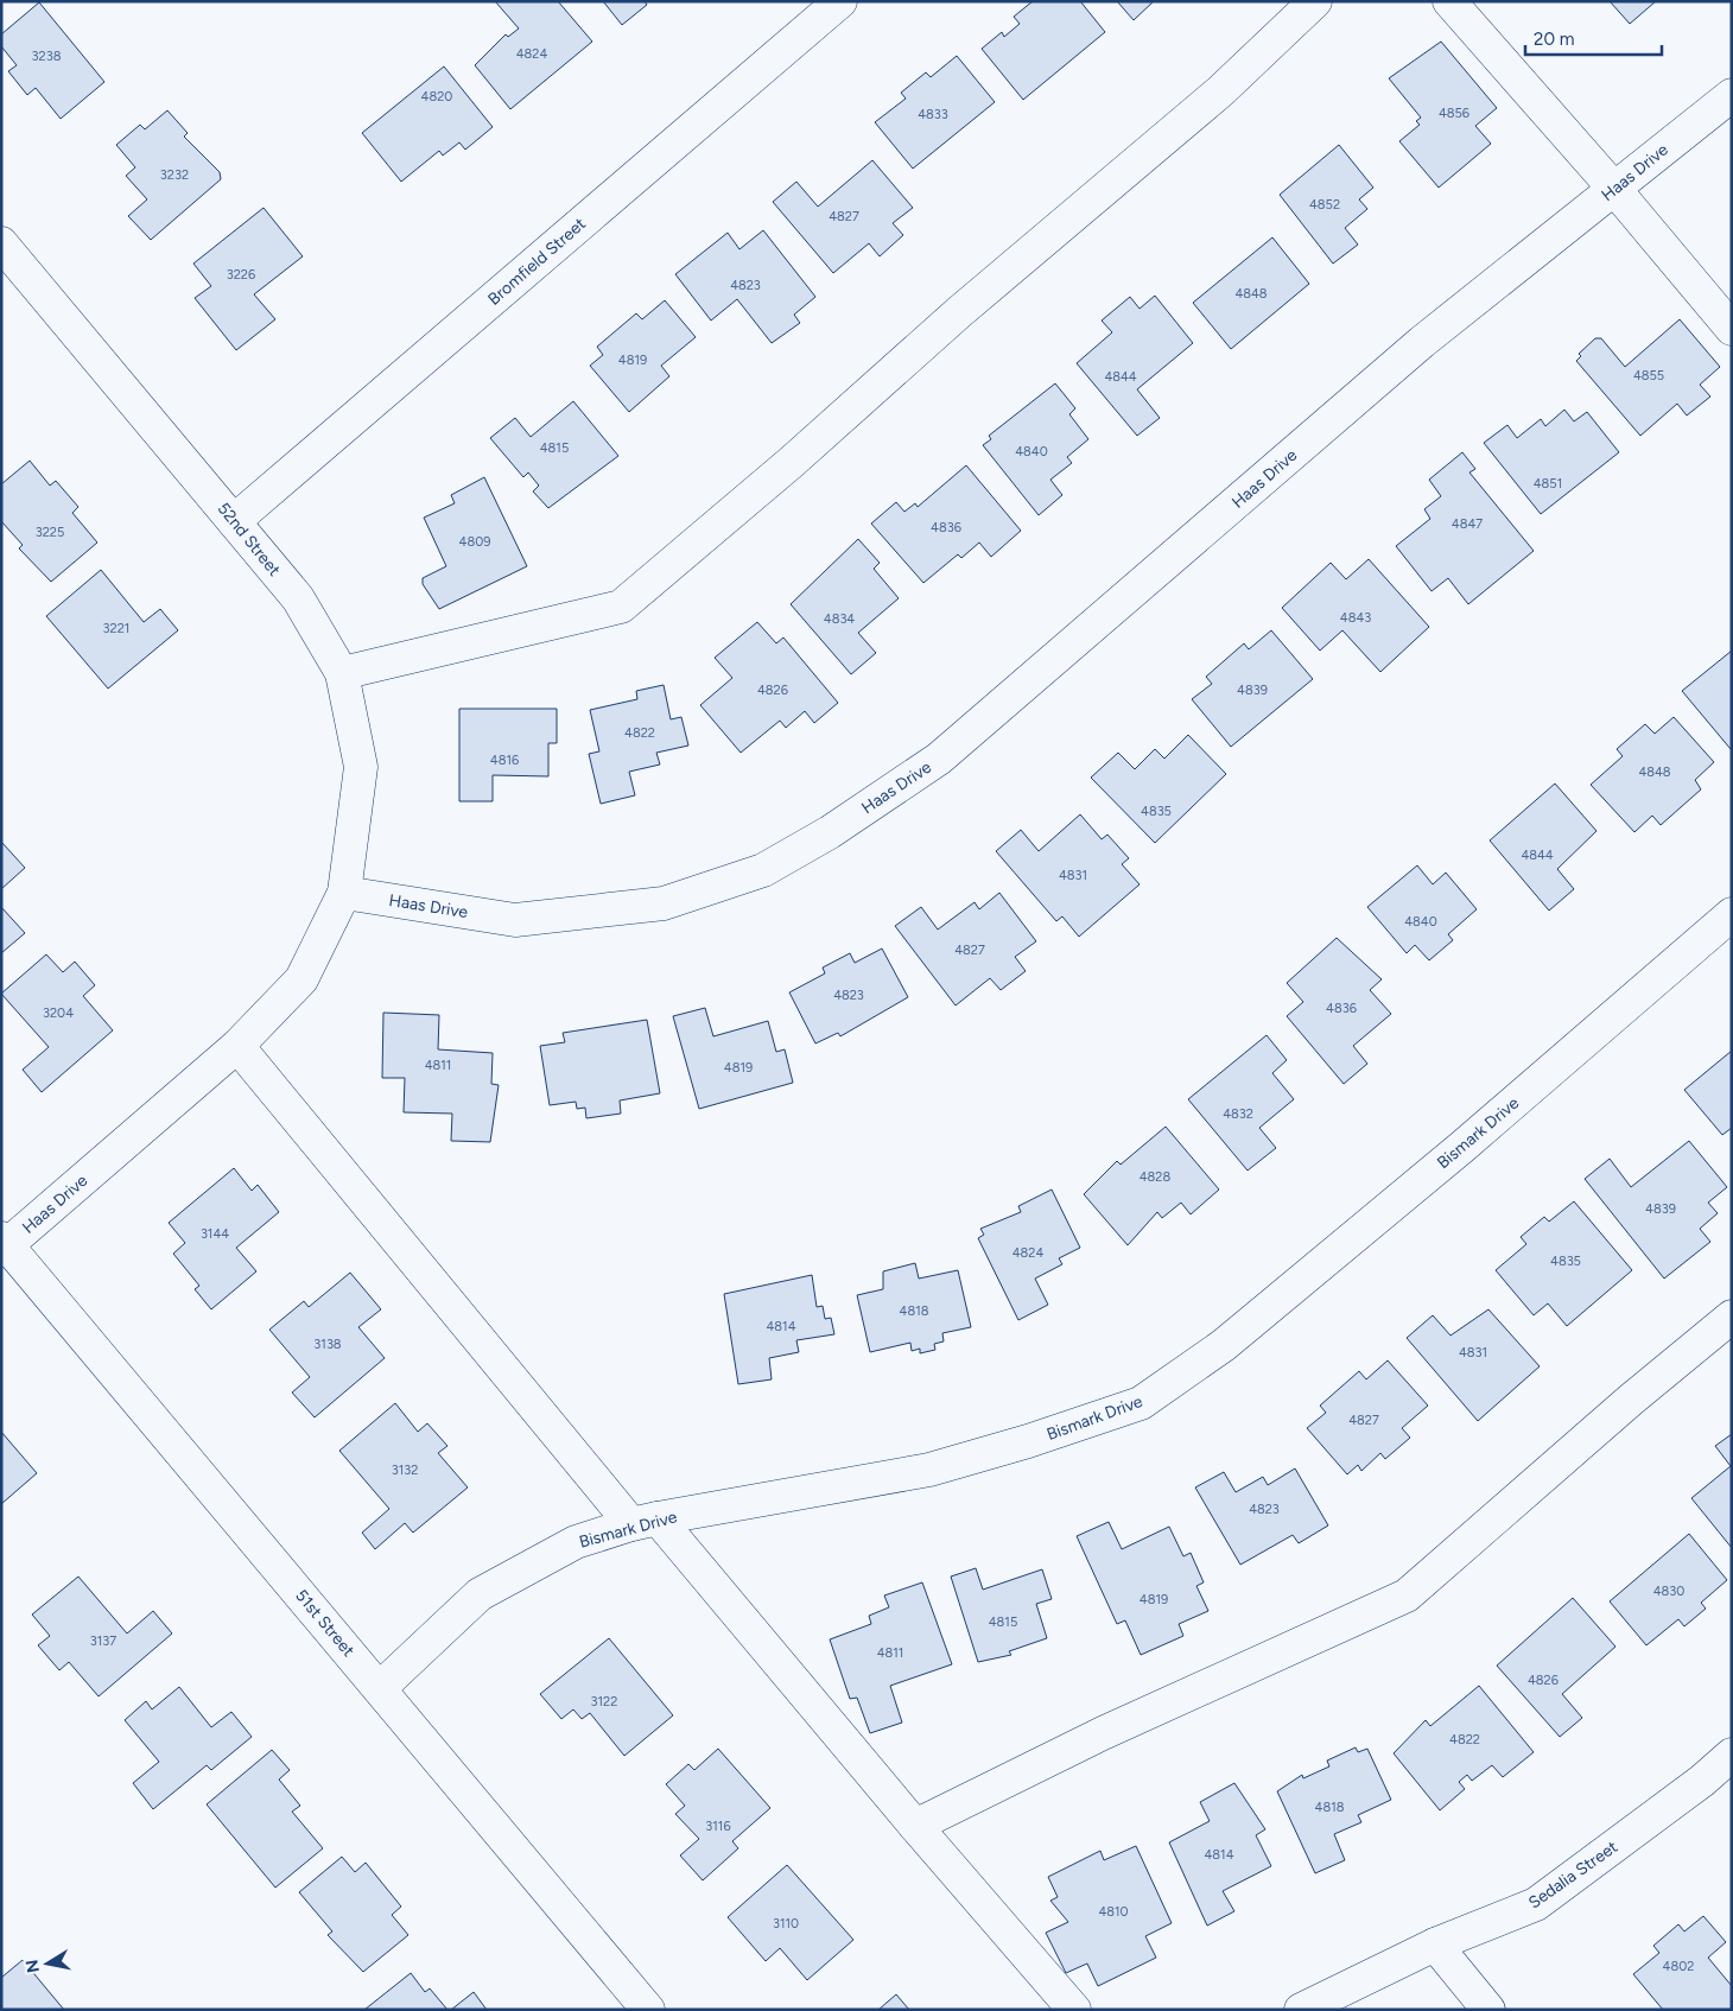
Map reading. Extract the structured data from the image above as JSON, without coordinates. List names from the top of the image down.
{
  "streets": {
    "street": [
      "Haas Drive",
      "Bromfield Street",
      "52nd Street",
      "Bismark Drive",
      "51st Street",
      "Sedalia Street"
    ]
  },
  "crossings": [
    ["Haas Drive", "52nd Street"],
    ["Haas Drive", "51st Street"],
    ["Bromfield Street", "52nd Street"],
    ["Bismark Drive", "51st Street"]
  ],
  "house_numbers": [
    "4824",
    "3238",
    "4820",
    "4856",
    "4833",
    "3232",
    "4852",
    "4827",
    "3226",
    "4823",
    "4848",
    "4819",
    "4855",
    "4844",
    "4815",
    "4840",
    "4851",
    "4847",
    "4836",
    "3225",
    "4809",
    "4843",
    "4834",
    "3221",
    "4826",
    "4839",
    "4822",
    "4816",
    "4848",
    "4835",
    "4844",
    "4831",
    "4840",
    "4827",
    "4823",
    "4836",
    "3204",
    "4811",
    "4819",
    "4832",
    "4828",
    "4839",
    "3144",
    "4824",
    "4835",
    "4818",
    "4814",
    "3138",
    "4831",
    "4827",
    "3132",
    "4823",
    "4830",
    "4819",
    "4815",
    "3137",
    "4811",
    "4826",
    "3122",
    "4822",
    "4818",
    "3116",
    "4814",
    "4810",
    "3110",
    "4802"
  ],
  "scale_bar": "20 m",
  "north": "left"
}
